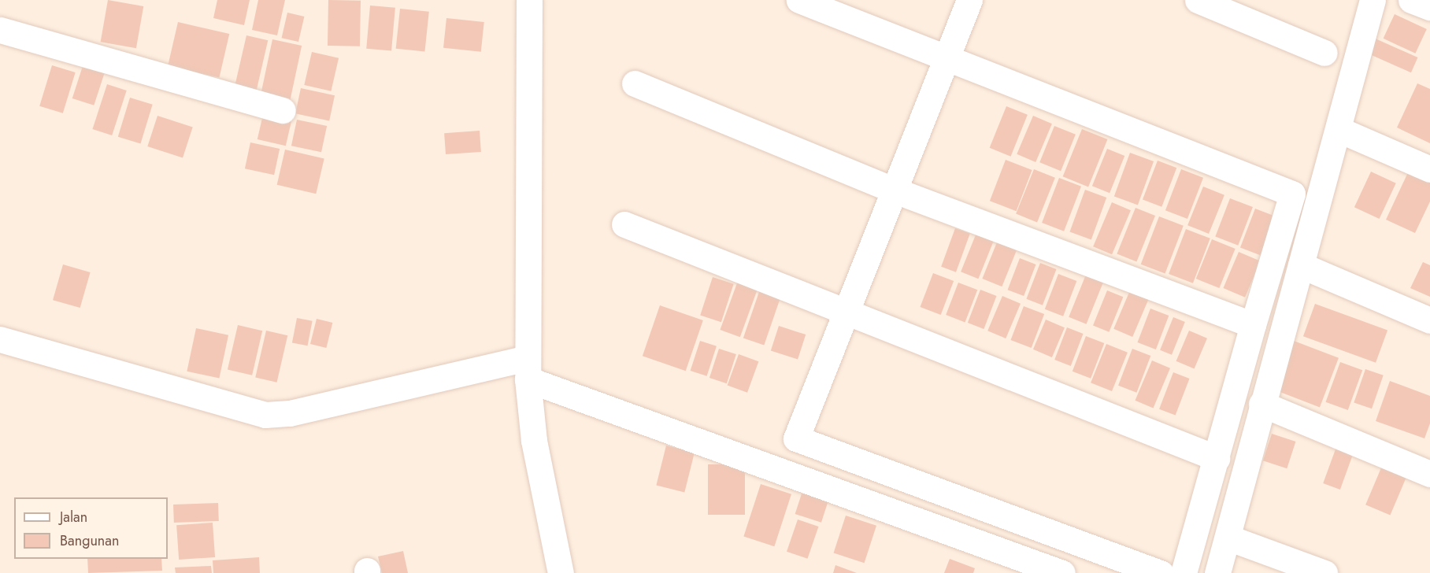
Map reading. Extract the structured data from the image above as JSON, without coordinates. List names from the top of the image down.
{
  "legend": ["Jalan", "Bangunan"]
}
